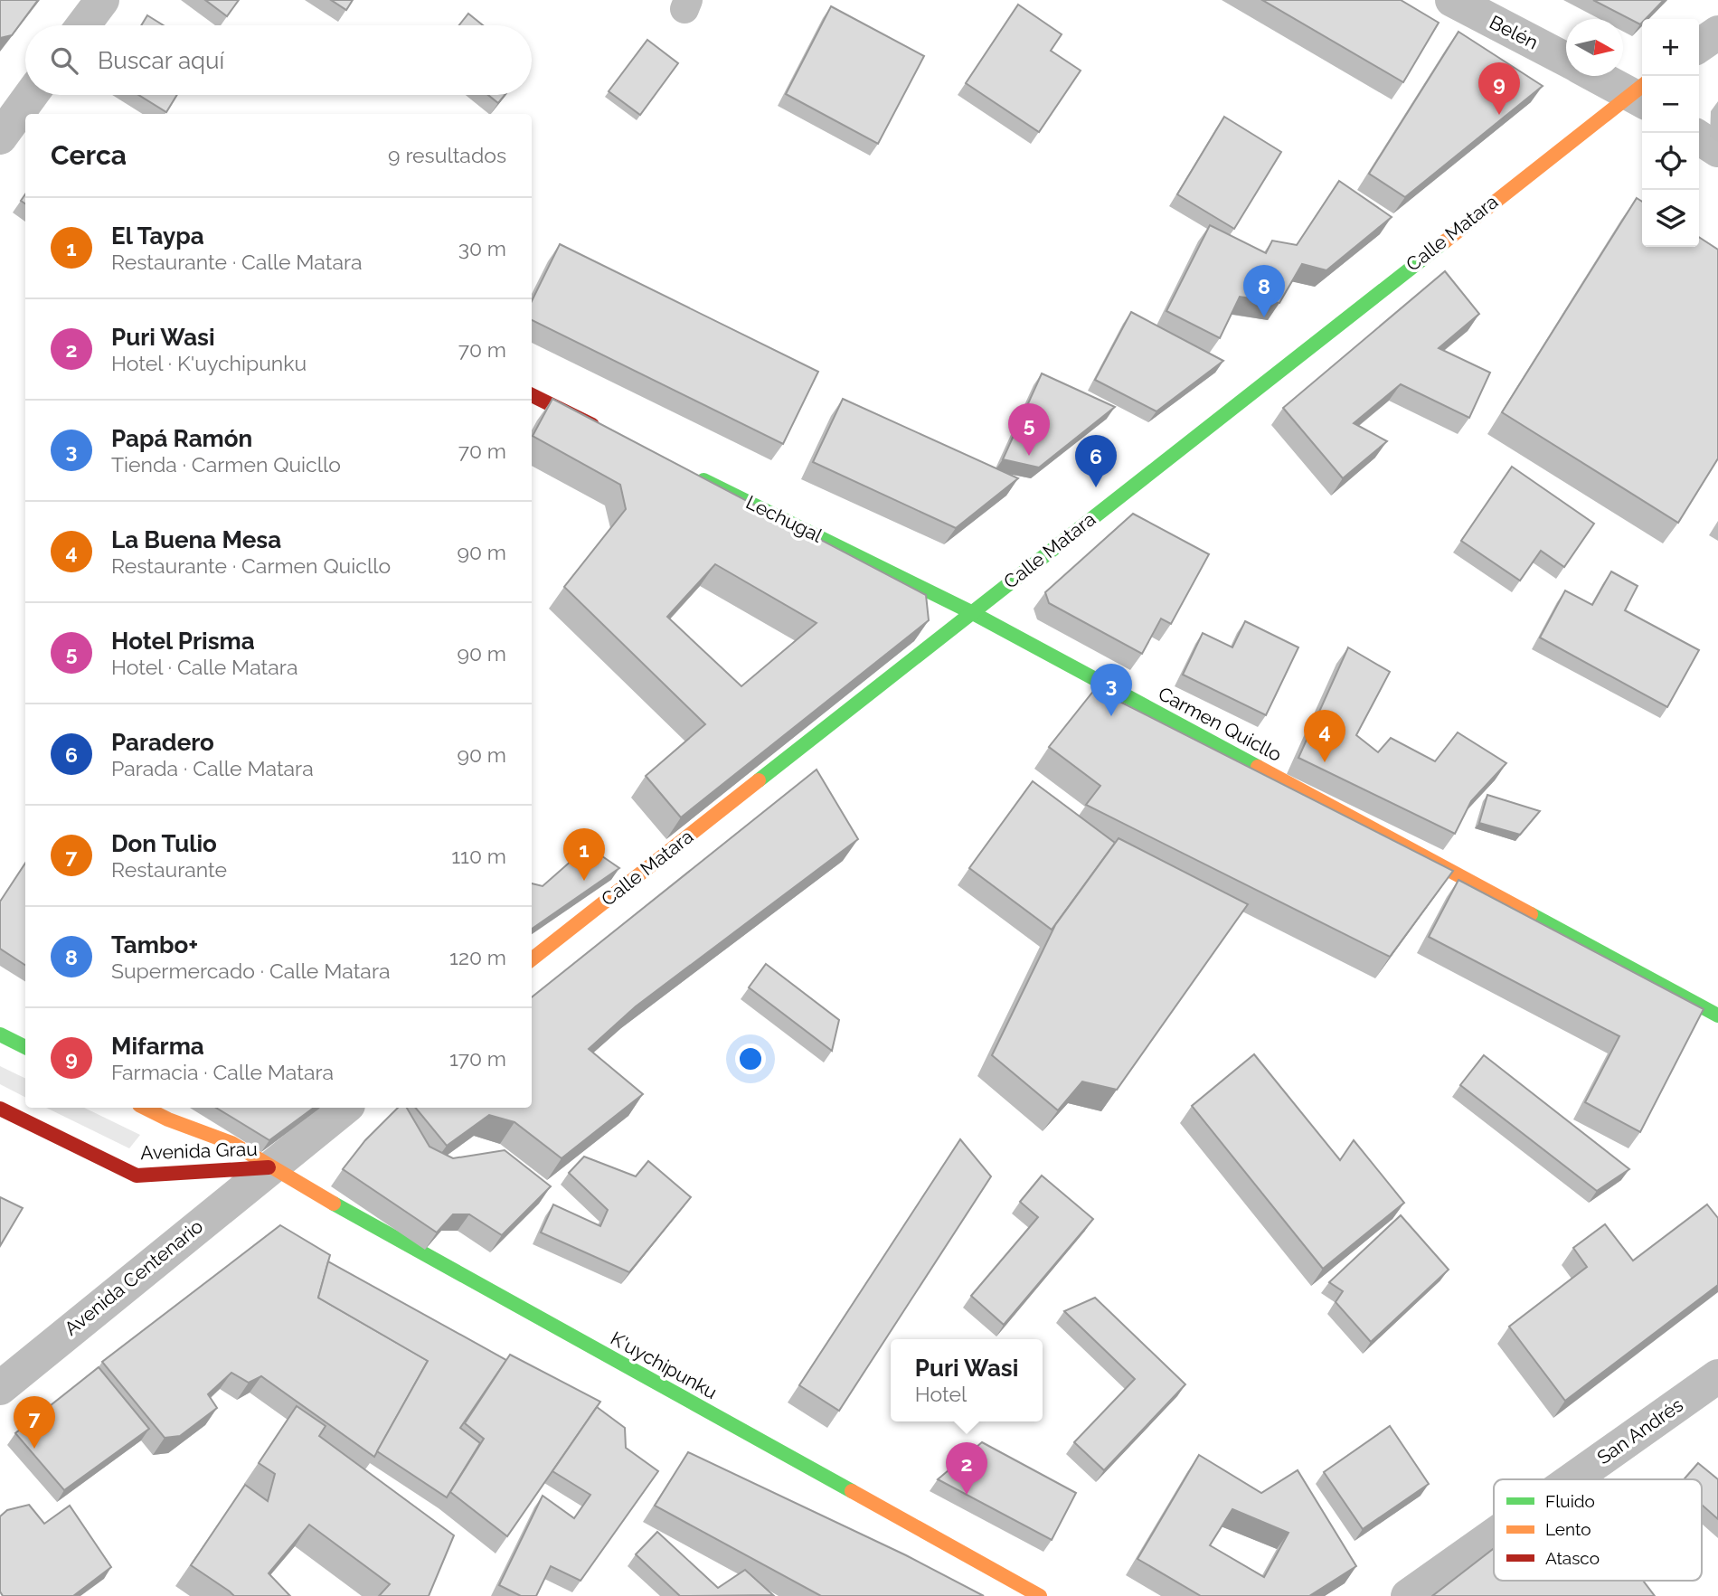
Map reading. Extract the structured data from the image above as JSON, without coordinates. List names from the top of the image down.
{
  "streets": {
    "street": [
      "Belén",
      "Calle Matara",
      "Lechugal",
      "Carmen Quicllo",
      "Avenida Grau",
      "Avenida Centenario",
      "K'uychipunku",
      "San Andrés"
    ]
  },
  "crossings": [
    ["Belén", "Calle Matara"],
    ["Calle Matara", "Lechugal"],
    ["Calle Matara", "Carmen Quicllo"],
    ["Lechugal", "Carmen Quicllo"],
    ["Avenida Grau", "Avenida Centenario"],
    ["Avenida Grau", "K'uychipunku"],
    ["Avenida Centenario", "K'uychipunku"]
  ],
  "legend": ["Fluido", "Lento", "Atasco"],
  "north": "right",
  "page": {
    "map_buttons": ["+", "−"],
    "search": "Buscar aquí",
    "pins": [
      "9",
      "8",
      "5",
      "6",
      "3",
      "4",
      "1",
      "7",
      "2"
    ],
    "heading": ["Cerca", "9 resultados"],
    "list": [
      {
        "mark": "1",
        "name": "El Taypa",
        "note": "Restaurante · Calle Matara",
        "value": "30 m"
      },
      {
        "mark": "2",
        "name": "Puri Wasi",
        "note": "Hotel · K'uychipunku",
        "value": "70 m"
      },
      {
        "mark": "3",
        "name": "Papá Ramón",
        "note": "Tienda · Carmen Quicllo",
        "value": "70 m"
      },
      {
        "mark": "4",
        "name": "La Buena Mesa",
        "note": "Restaurante · Carmen Quicllo",
        "value": "90 m"
      },
      {
        "mark": "5",
        "name": "Hotel Prisma",
        "note": "Hotel · Calle Matara",
        "value": "90 m"
      },
      {
        "mark": "6",
        "name": "Paradero",
        "note": "Parada · Calle Matara",
        "value": "90 m"
      },
      {
        "mark": "7",
        "name": "Don Tulio",
        "note": "Restaurante",
        "value": "110 m"
      },
      {
        "mark": "8",
        "name": "Tambo+",
        "note": "Supermercado · Calle Matara",
        "value": "120 m"
      },
      {
        "mark": "9",
        "name": "Mifarma",
        "note": "Farmacia · Calle Matara",
        "value": "170 m"
      }
    ],
    "popup": ["Puri Wasi", "Hotel"]
  }
}
